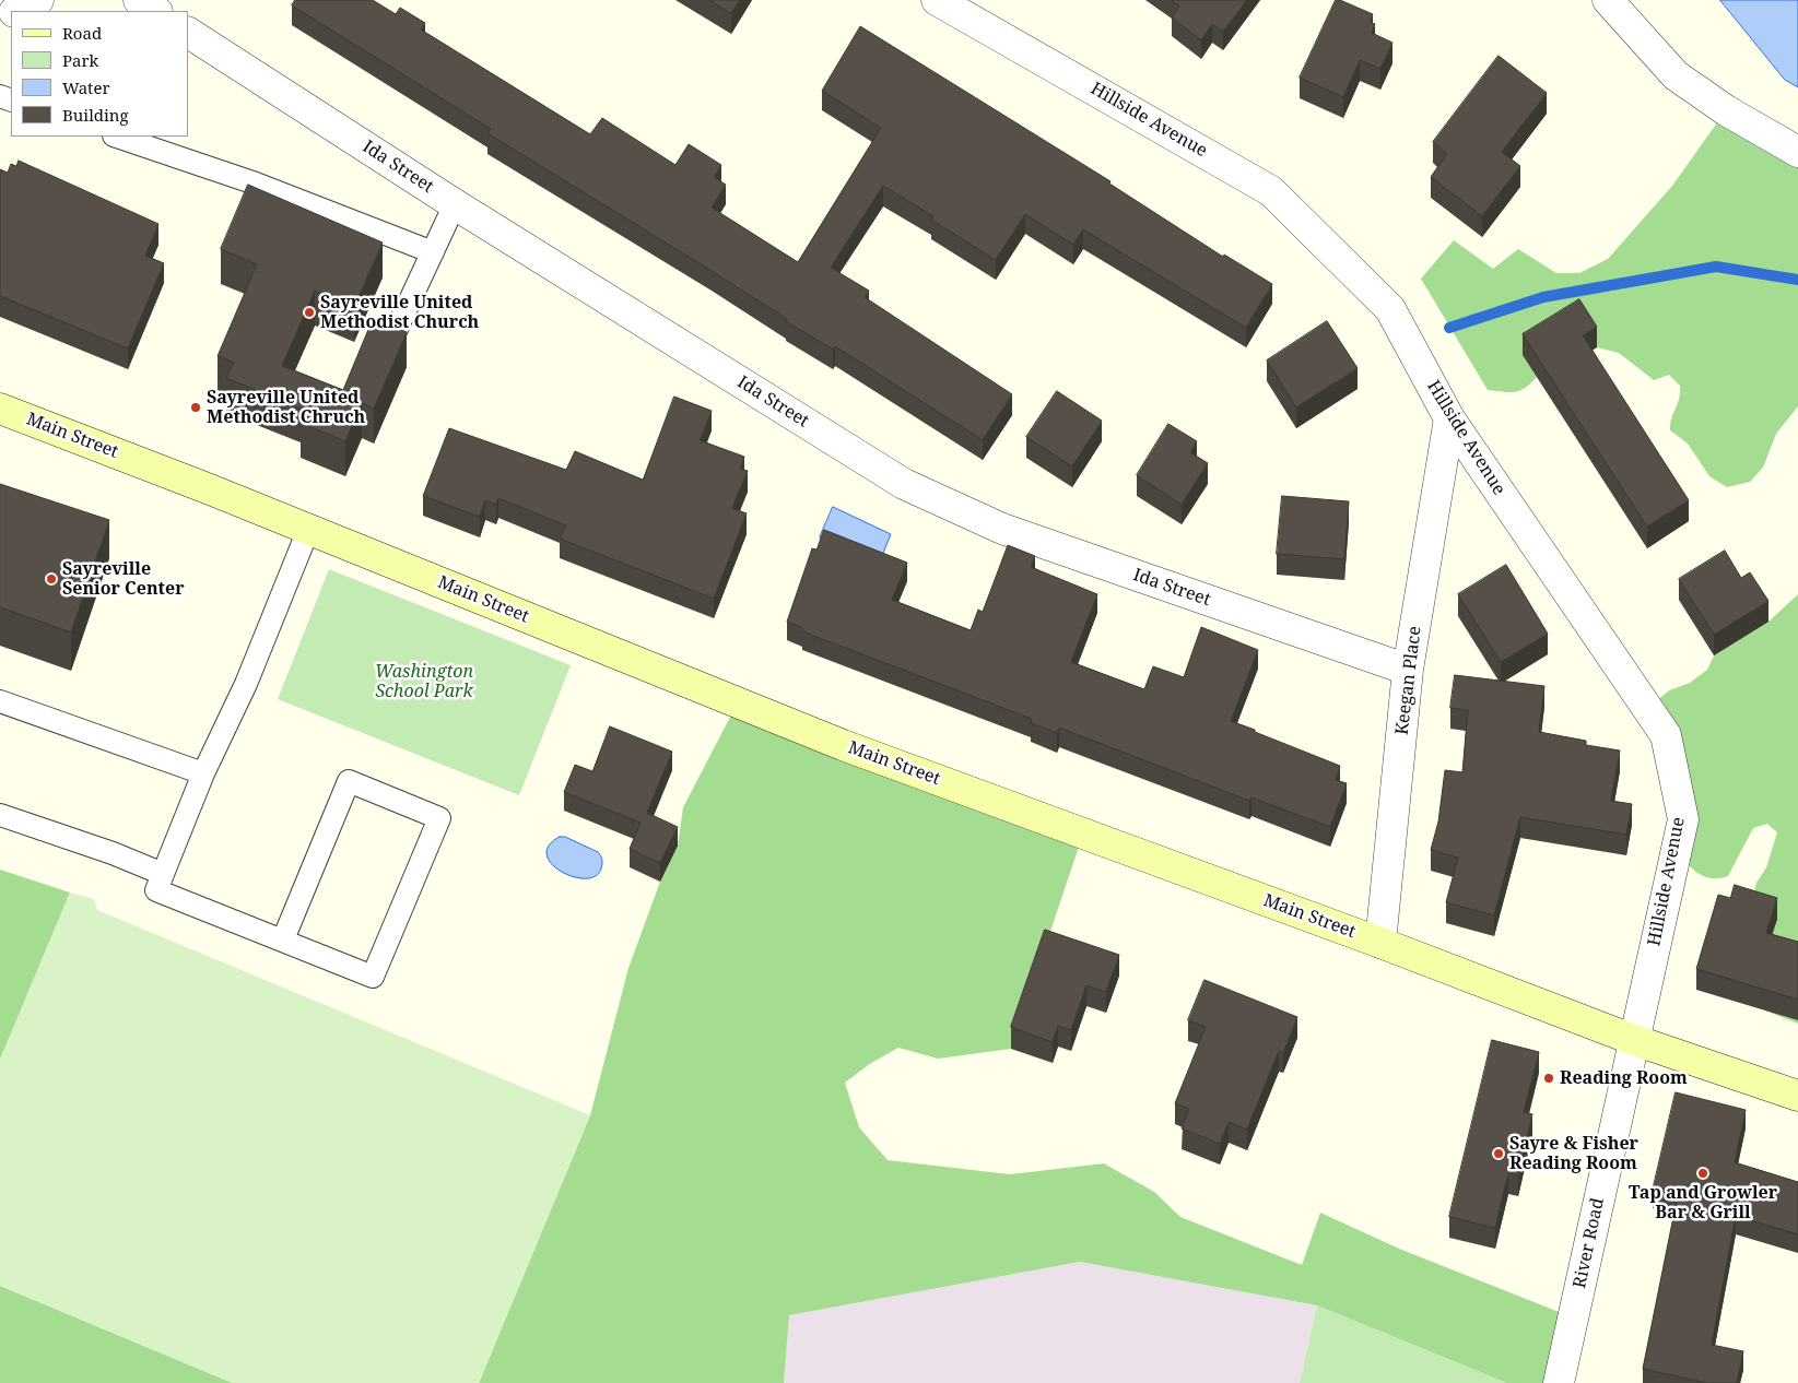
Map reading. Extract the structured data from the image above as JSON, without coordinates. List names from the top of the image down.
{
  "streets": {
    "main road": ["Main Street"],
    "street": [
      "Hillside Avenue",
      "Ida Street",
      "Keegan Place",
      "River Road"
    ]
  },
  "crossings": [
    ["Hillside Avenue", "Main Street"],
    ["Hillside Avenue", "Keegan Place"],
    ["Hillside Avenue", "River Road"],
    ["Ida Street", "Keegan Place"],
    ["Main Street", "Keegan Place"],
    ["Main Street", "River Road"]
  ],
  "parks": ["Washington School Park"],
  "places": [
    "Sayreville United Methodist Church",
    "Sayreville United Methodist Chruch",
    "Sayreville Senior Center",
    "Reading Room",
    "Sayre & Fisher Reading Room",
    "Tap and Growler Bar & Grill"
  ],
  "legend": [
    "Road",
    "Park",
    "Water",
    "Building"
  ]
}
